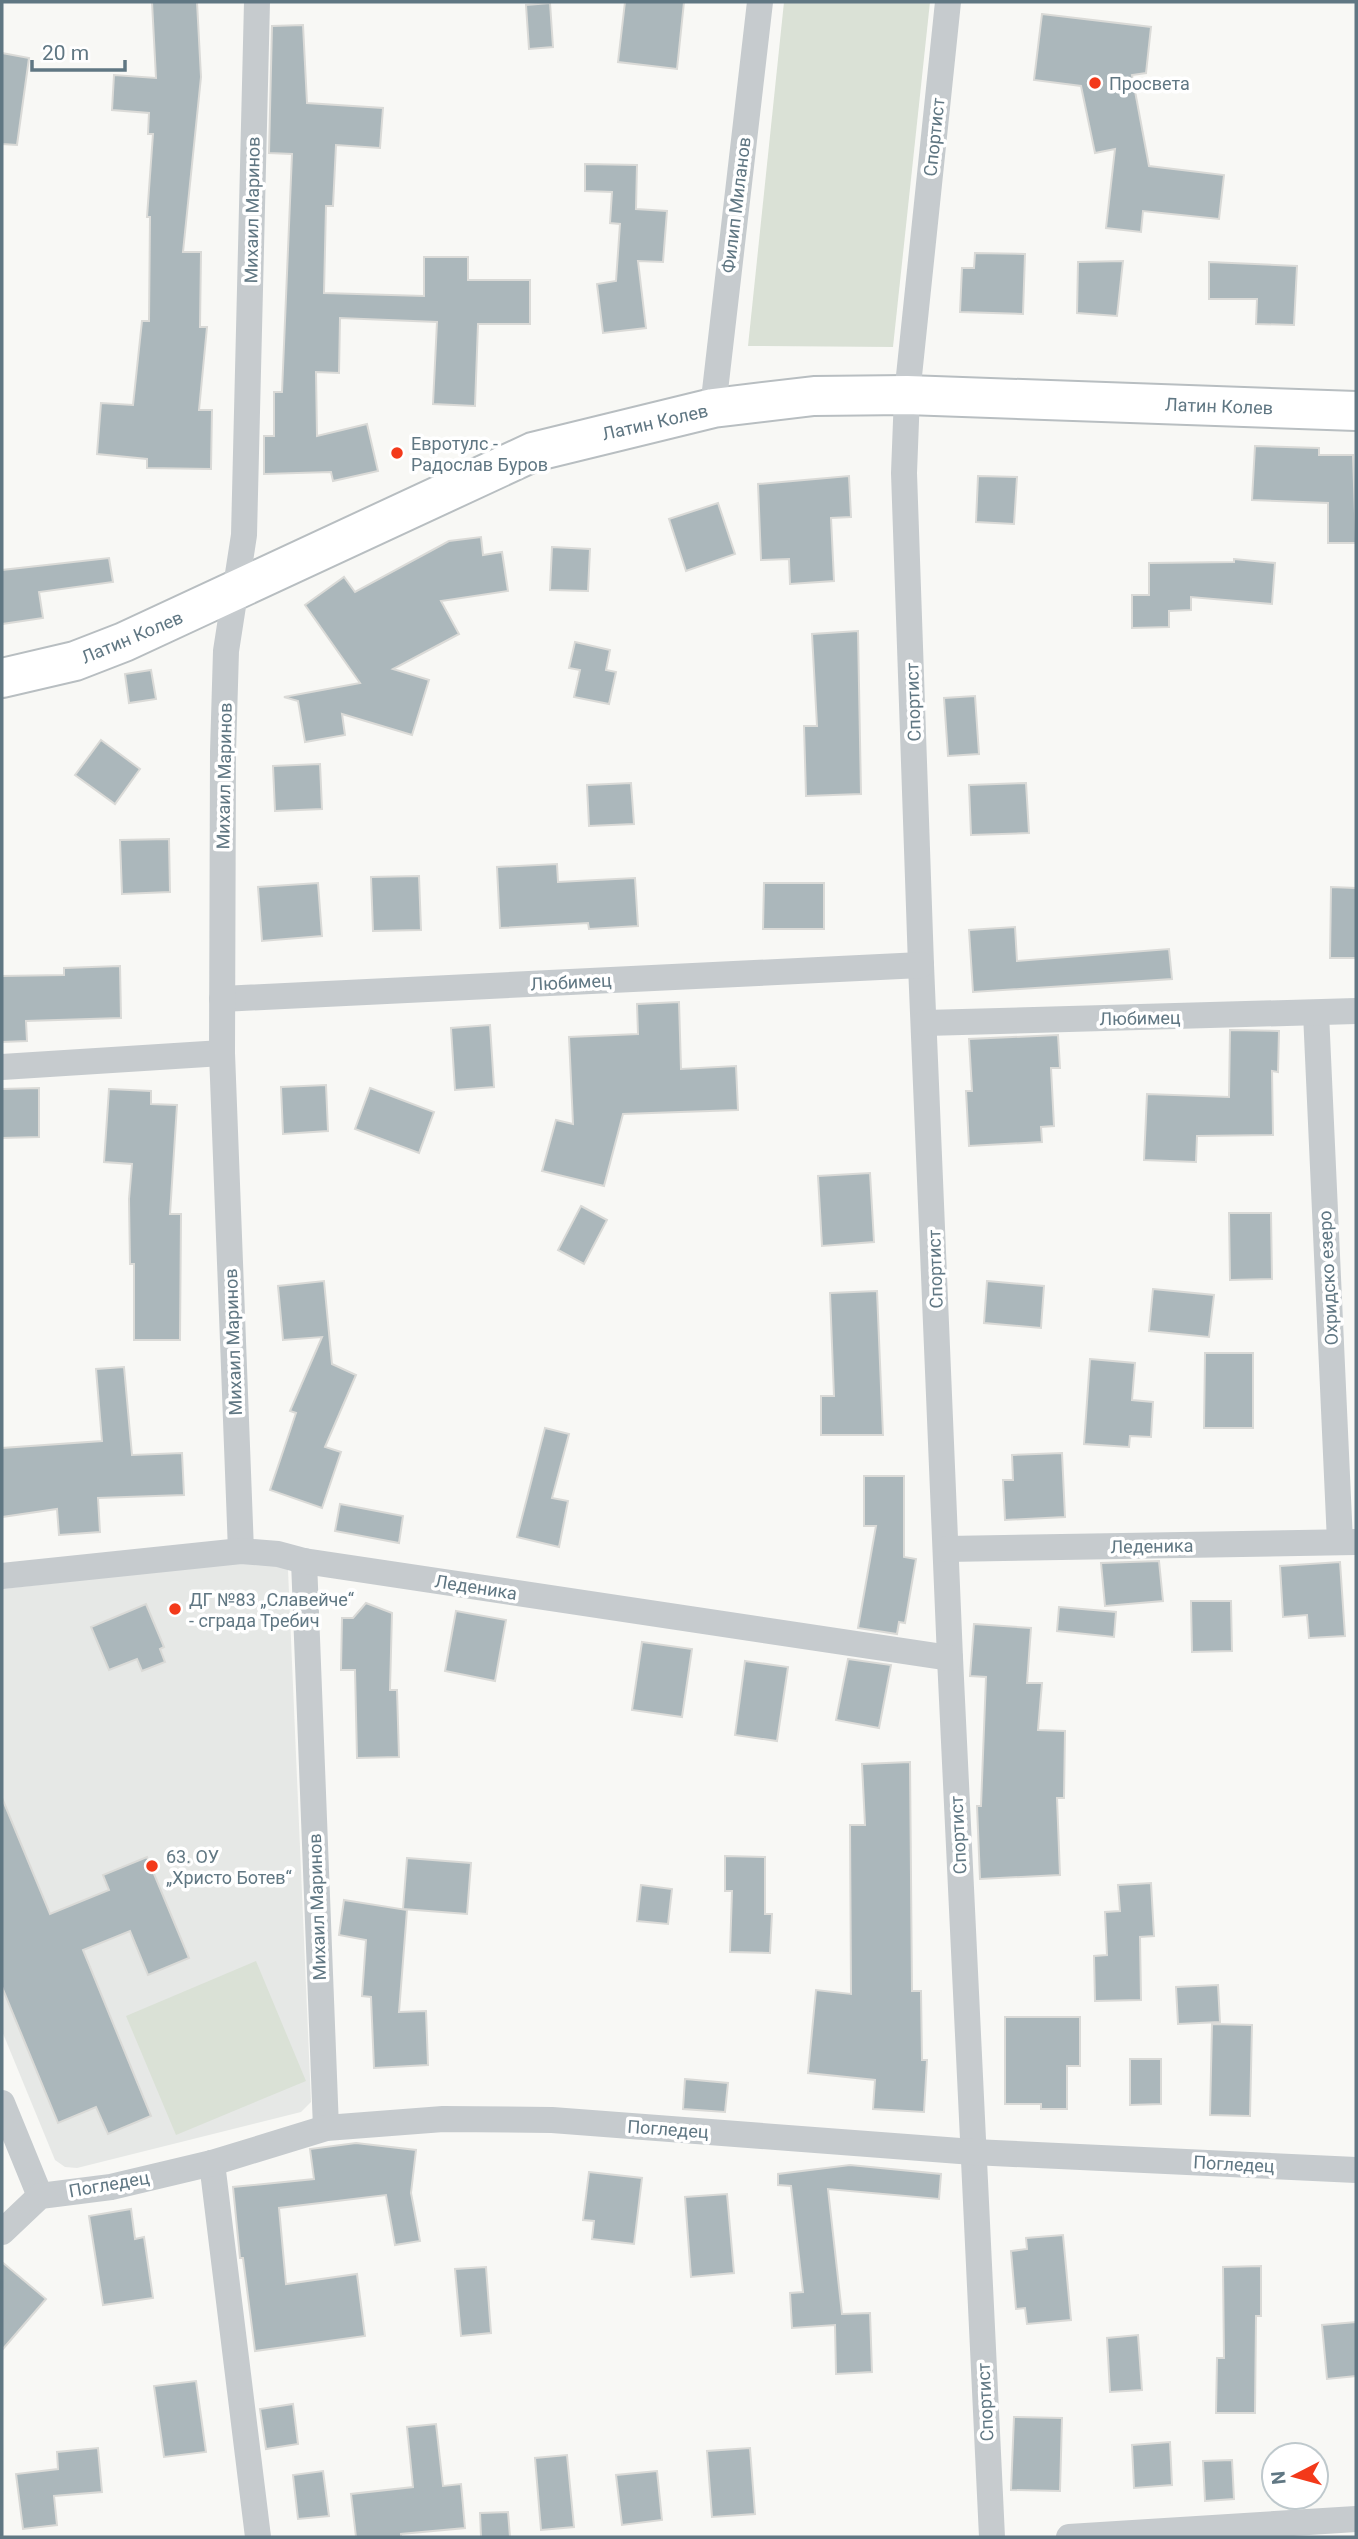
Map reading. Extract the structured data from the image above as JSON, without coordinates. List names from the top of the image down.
{
  "streets": {
    "main road": ["Латин Колев"],
    "street": [
      "Спортист",
      "Филип Миланов",
      "Михаил Маринов",
      "Любимец",
      "Охридско езеро",
      "Леденика",
      "Погледец"
    ]
  },
  "crossings": [
    ["Спортист", "Латин Колев"],
    ["Спортист", "Любимец"],
    ["Спортист", "Леденика"],
    ["Спортист", "Погледец"],
    ["Филип Миланов", "Латин Колев"],
    ["Михаил Маринов", "Латин Колев"],
    ["Михаил Маринов", "Любимец"],
    ["Михаил Маринов", "Леденика"],
    ["Михаил Маринов", "Погледец"],
    ["Любимец", "Охридско езеро"],
    ["Охридско езеро", "Леденика"]
  ],
  "places": [
    "Просвета",
    "Евротулс - Радослав Буров",
    "ДГ №83 „Славейче“ - сграда Требич",
    "63. ОУ „Христо Ботев“"
  ],
  "scale_bar": "20 m",
  "north": "left"
}
